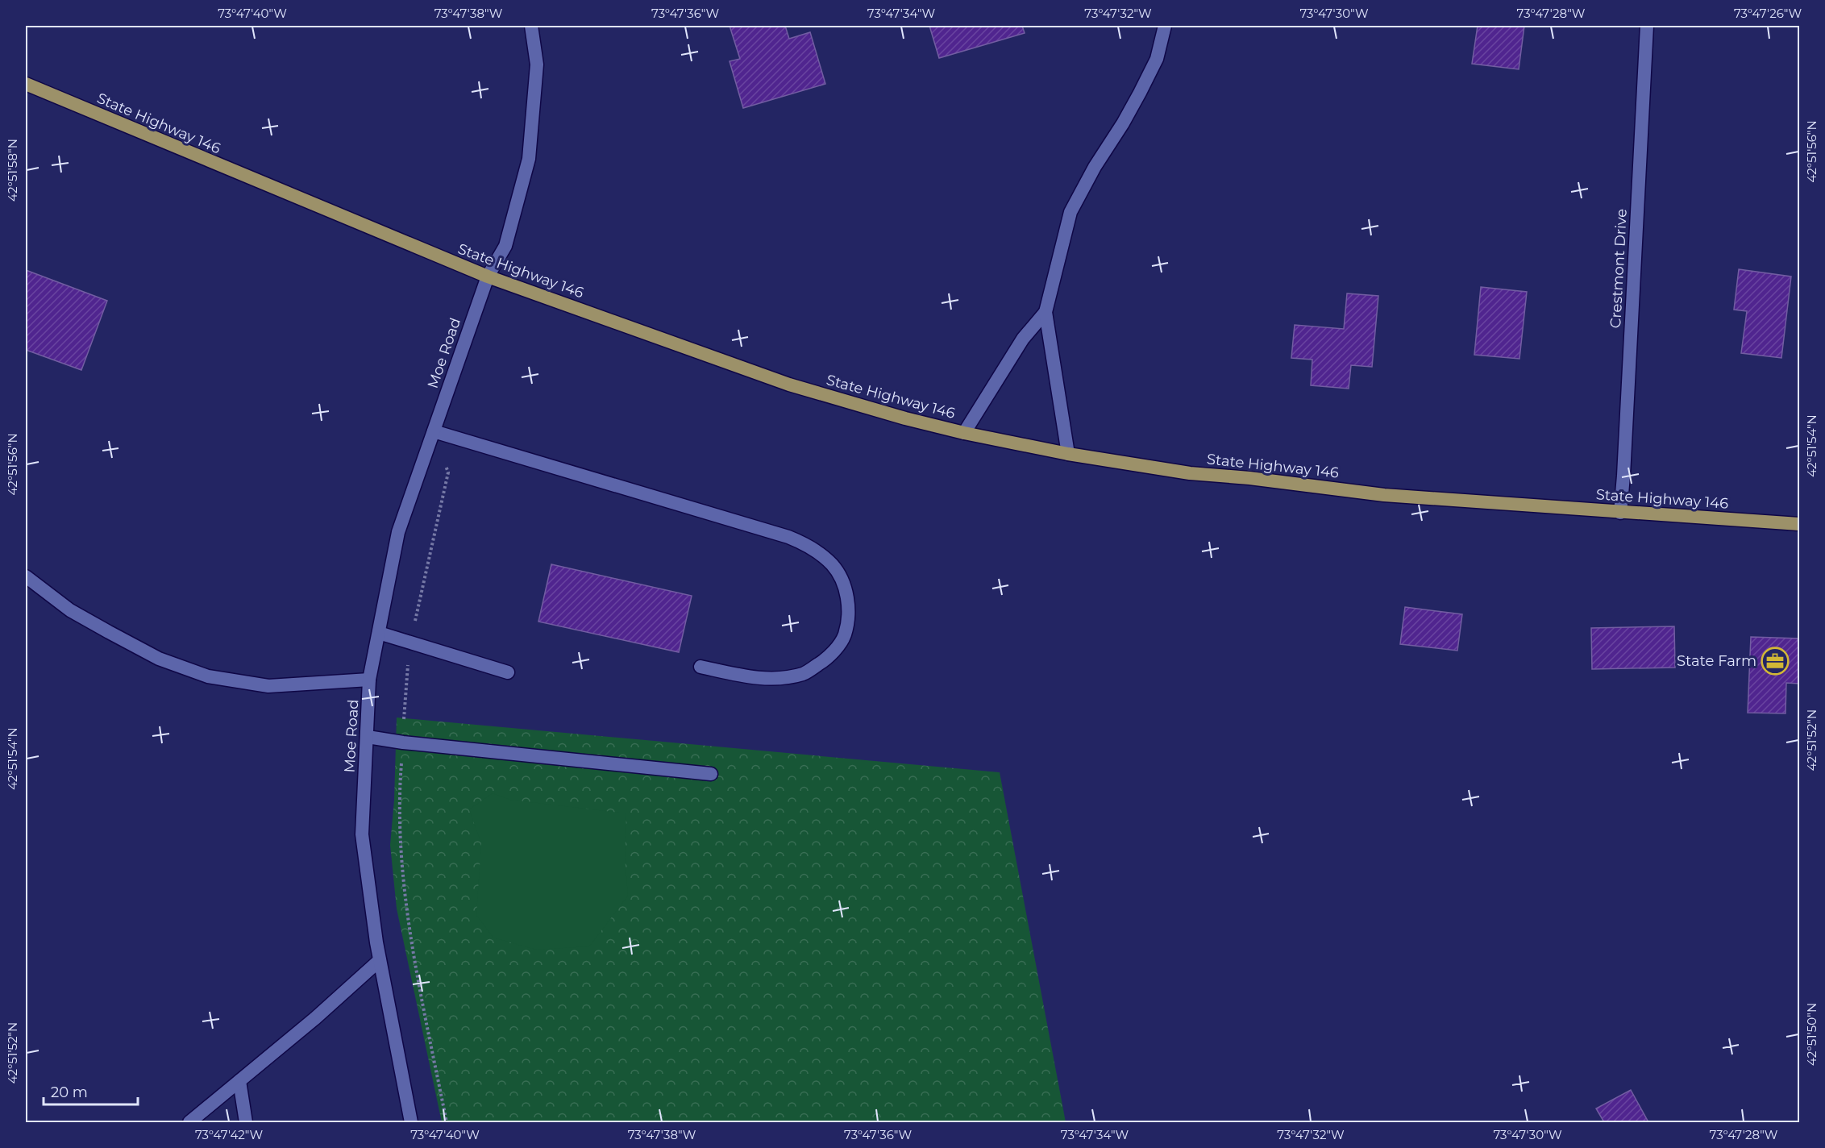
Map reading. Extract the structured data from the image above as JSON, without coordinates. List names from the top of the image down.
{
  "streets": {
    "main road": ["State Highway 146"],
    "street": ["Crestmont Drive", "Moe Road"]
  },
  "crossings": [
    ["State Highway 146", "Crestmont Drive"],
    ["State Highway 146", "Moe Road"]
  ],
  "places": {
    "office": ["State Farm"]
  },
  "scale_bar": "20 m",
  "coordinates": [
    "73°47'40\"W",
    "73°47'38\"W",
    "73°47'36\"W",
    "73°47'34\"W",
    "73°47'32\"W",
    "73°47'30\"W",
    "73°47'28\"W",
    "73°47'26\"W",
    "42°51'56\"N",
    "42°51'58\"N",
    "42°51'54\"N",
    "42°51'52\"N",
    "42°51'50\"N",
    "73°47'42\"W"
  ]
}
